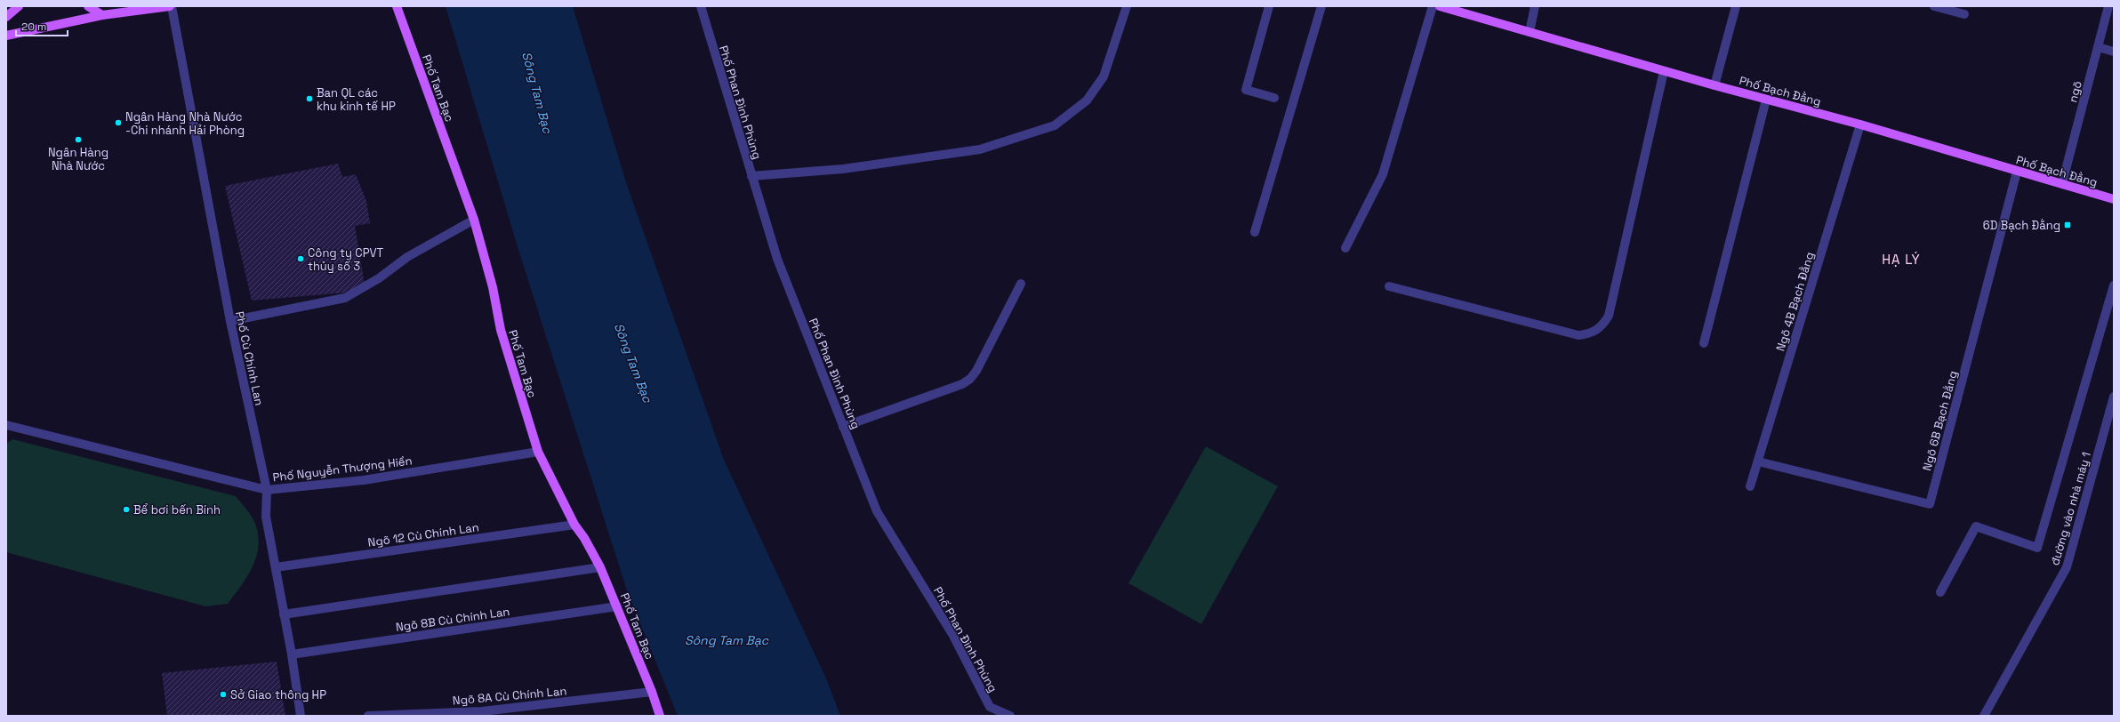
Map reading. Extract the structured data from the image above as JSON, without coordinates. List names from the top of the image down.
{
  "streets": {
    "main road": ["Phố Tam Bạc", "Phố Bạch Đằng"],
    "street": [
      "ngõ",
      "Phố Phan Đình Phùng",
      "Ngõ 4B Bạch Đằng",
      "Phố Cù Chính Lan",
      "Ngõ 6B Bạch Đằng",
      "Phố Nguyễn Thượng Hiền",
      "đường vào nhà máy 1",
      "Ngõ 12 Cù Chính Lan",
      "Ngõ 8B Cù Chính Lan",
      "Ngõ 8A Cù Chính Lan"
    ]
  },
  "crossings": [
    ["Phố Tam Bạc", "Phố Nguyễn Thượng Hiền"],
    ["Phố Tam Bạc", "Ngõ 12 Cù Chính Lan"],
    ["Phố Tam Bạc", "Ngõ 8B Cù Chính Lan"],
    ["Phố Tam Bạc", "Ngõ 8A Cù Chính Lan"],
    ["Phố Bạch Đằng", "ngõ"],
    ["Phố Bạch Đằng", "Ngõ 4B Bạch Đằng"],
    ["Phố Bạch Đằng", "Ngõ 6B Bạch Đằng"],
    ["Ngõ 4B Bạch Đằng", "Ngõ 6B Bạch Đằng"],
    ["Phố Cù Chính Lan", "Phố Nguyễn Thượng Hiền"],
    ["Phố Cù Chính Lan", "Ngõ 12 Cù Chính Lan"],
    ["Phố Cù Chính Lan", "Ngõ 8B Cù Chính Lan"]
  ],
  "districts": ["HẠ LÝ"],
  "water": ["Sông Tam Bạc"],
  "places": {
    "other": [
      "Ban QL các khu kinh tế HP",
      "Ngân Hàng Nhà Nước -Chi nhánh Hải Phòng",
      "Ngân Hàng Nhà Nước",
      "Công ty CPVT thủy số 3",
      "Bể bơi bến Bính",
      "Sở Giao thông HP"
    ],
    "transit": ["6D Bạch Đằng"]
  },
  "scale_bar": "20 m"
}
